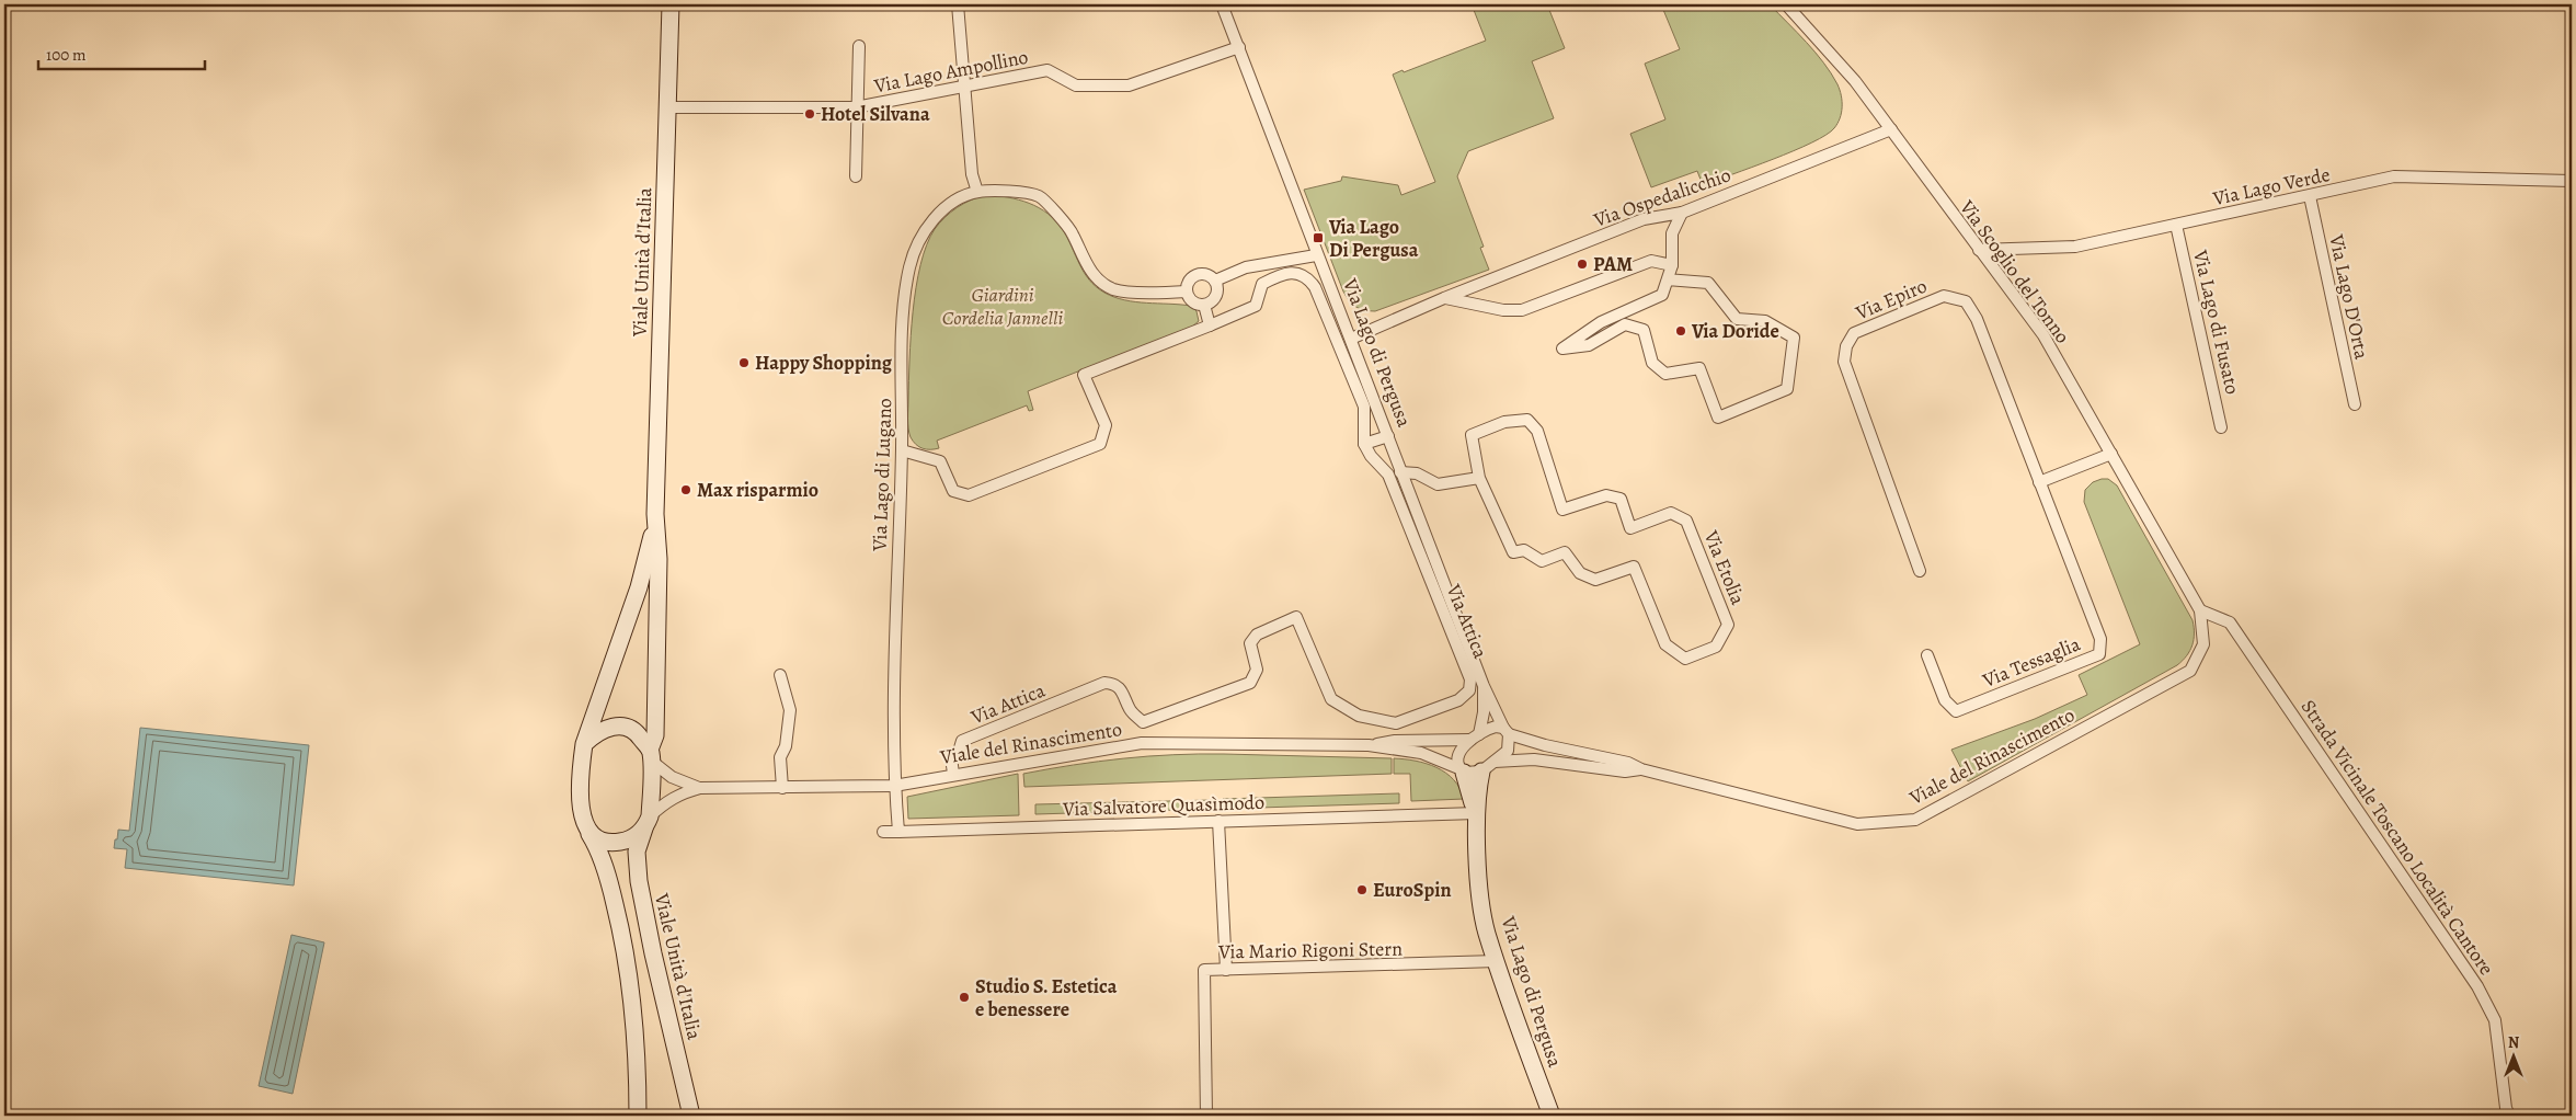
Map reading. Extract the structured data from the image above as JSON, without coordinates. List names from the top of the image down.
{
  "streets": {
    "main road": ["Viale Unità d'Italia", "Via Lago di Pergusa"],
    "street": [
      "Via Lago Ampollino",
      "Via Lago Verde",
      "Via Ospedalicchio",
      "Via Scoglio del Tonno",
      "Via Lago D'Orta",
      "Via Epiro",
      "Via Lago di Fusato",
      "Via Lago di Lugano",
      "Via Etolia",
      "Via Attica",
      "Via Tessaglia",
      "Viale del Rinascimento",
      "Via Salvatore Quasìmodo",
      "Strada Vicinale Toscano Località Cantore",
      "Via Mario Rigoni Stern"
    ]
  },
  "crossings": [
    ["Via Lago Ampollino", "Viale Unità d'Italia"],
    ["Via Lago Ampollino", "Via Lago di Pergusa"],
    ["Via Lago Verde", "Via Scoglio del Tonno"],
    ["Via Lago Verde", "Via Lago D'Orta"],
    ["Via Lago Verde", "Via Lago di Fusato"],
    ["Via Ospedalicchio", "Via Scoglio del Tonno"],
    ["Via Ospedalicchio", "Via Lago di Pergusa"],
    ["Viale Unità d'Italia", "Viale del Rinascimento"],
    ["Via Scoglio del Tonno", "Viale del Rinascimento"],
    ["Via Scoglio del Tonno", "Strada Vicinale Toscano Località Cantore"],
    ["Via Epiro", "Via Tessaglia"],
    ["Via Lago di Pergusa", "Viale del Rinascimento"],
    ["Via Lago di Pergusa", "Via Salvatore Quasìmodo"],
    ["Via Lago di Pergusa", "Via Mario Rigoni Stern"],
    ["Via Lago di Lugano", "Viale del Rinascimento"],
    ["Via Attica", "Viale del Rinascimento"],
    ["Viale del Rinascimento", "Strada Vicinale Toscano Località Cantore"]
  ],
  "parks": ["Giardini Cordelia Jannelli"],
  "places": {
    "other": [
      "Hotel Silvana",
      "PAM",
      "Via Doride",
      "Happy Shopping",
      "Max risparmio",
      "EuroSpin",
      "Studio S. Estetica e benessere"
    ],
    "transit": ["Via Lago Di Pergusa"]
  },
  "scale_bar": "100 m",
  "north": "top"
}
